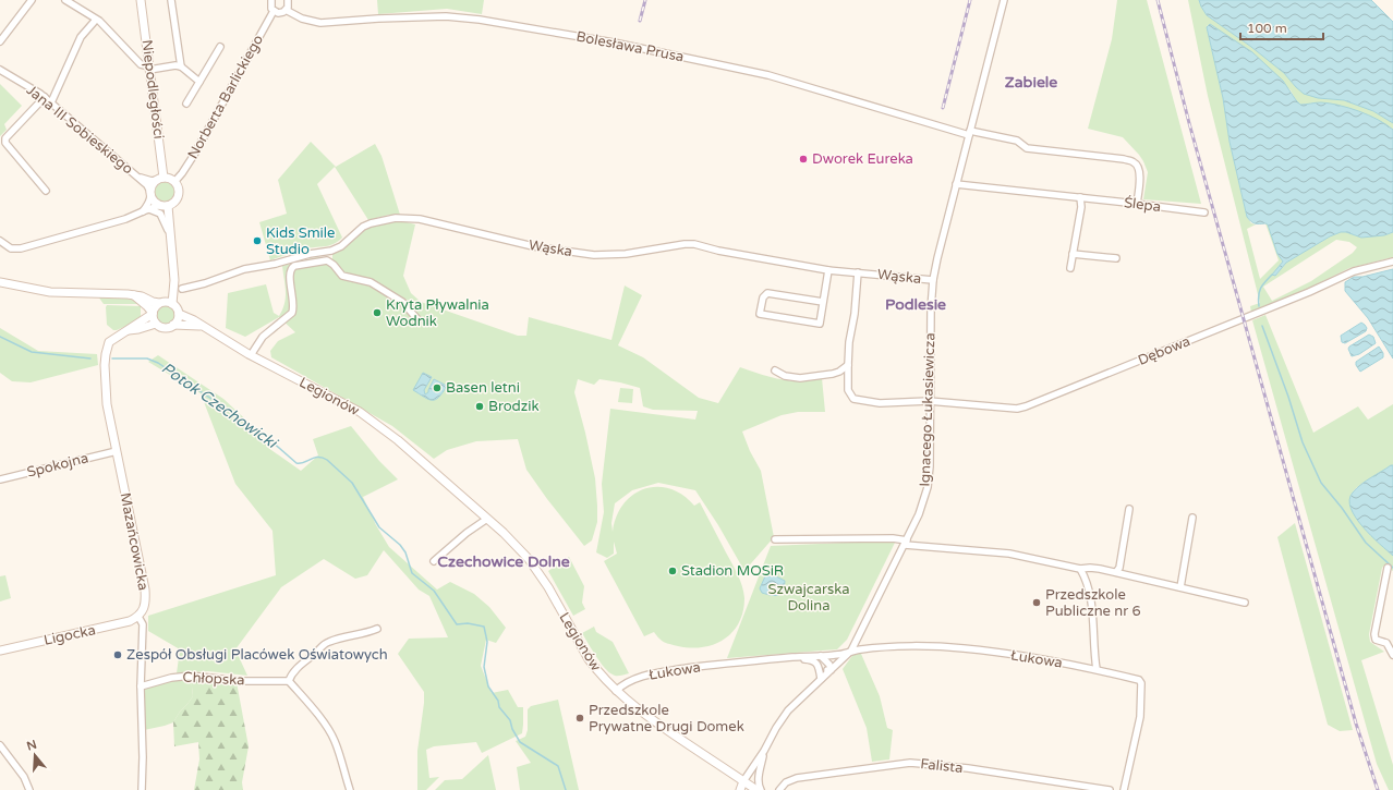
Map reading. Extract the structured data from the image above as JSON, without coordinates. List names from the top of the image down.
{
  "streets": {
    "street": [
      "Bolesława Prusa",
      "Niepodległości",
      "Norberta Barlickiego",
      "Jana III Sobieskiego",
      "Ślepa",
      "Wąska",
      "Dębowa",
      "Legionów",
      "Ignacego Łukasiewicza",
      "Spokojna",
      "Mazańcowicka",
      "Ligocka",
      "Łukowa",
      "Chłopska",
      "Falista"
    ]
  },
  "crossings": [
    ["Bolesława Prusa", "Ślepa"],
    ["Bolesława Prusa", "Ignacego Łukasiewicza"],
    ["Niepodległości", "Norberta Barlickiego"],
    ["Niepodległości", "Jana III Sobieskiego"],
    ["Norberta Barlickiego", "Jana III Sobieskiego"],
    ["Ślepa", "Ignacego Łukasiewicza"],
    ["Wąska", "Ignacego Łukasiewicza"],
    ["Dębowa", "Ignacego Łukasiewicza"],
    ["Legionów", "Ignacego Łukasiewicza"],
    ["Legionów", "Mazańcowicka"],
    ["Legionów", "Łukowa"],
    ["Ignacego Łukasiewicza", "Łukowa"],
    ["Spokojna", "Mazańcowicka"],
    ["Mazańcowicka", "Ligocka"]
  ],
  "districts": ["Zabiele", "Podlesie", "Czechowice Dolne"],
  "water": ["Potok Czechowicki"],
  "parks": ["Szwajcarska Dolina"],
  "places": [
    "Dworek Eureka",
    "Kids Smile Studio",
    "Kryta Pływalnia Wodnik",
    "Basen letni",
    "Brodzik",
    "Stadion MOSiR",
    "Przedszkole Publiczne nr 6",
    "Zespół Obsługi Placówek Oświatowych",
    "Przedszkole Prywatne Drugi Domek"
  ],
  "scale_bar": "100 m",
  "north": "top"
}
